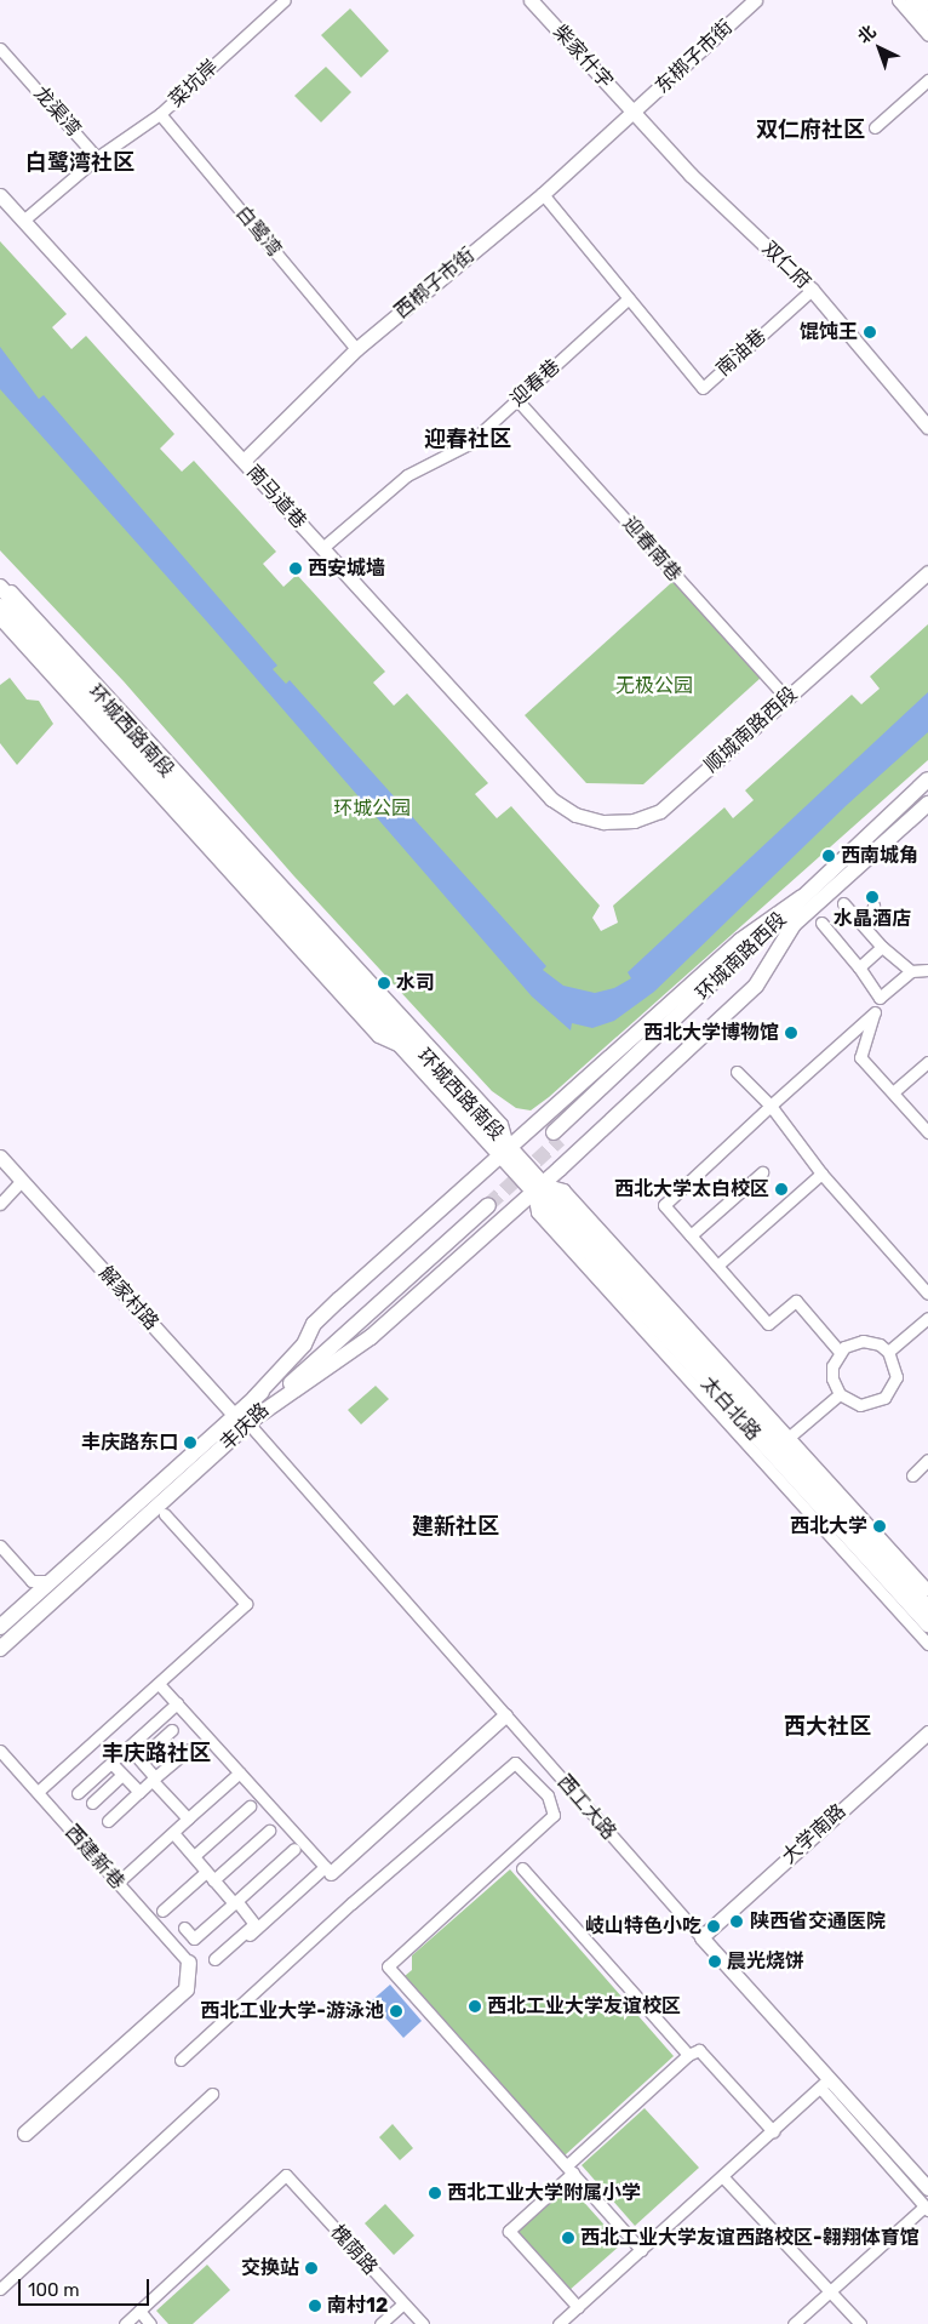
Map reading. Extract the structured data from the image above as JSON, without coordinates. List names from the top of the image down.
{
  "streets": {
    "main road": [
      "环城西路南段",
      "环城南路西段",
      "太白北路",
      "丰庆路"
    ],
    "street": [
      "柴家什字",
      "东梆子市街",
      "菜坑岸",
      "龙渠湾",
      "白鹭湾",
      "双仁府",
      "西梆子市街",
      "南油巷",
      "迎春巷",
      "南马道巷",
      "迎春南巷",
      "顺城南路西段",
      "解家村路",
      "西工大路",
      "大学南路",
      "西建新巷",
      "槐荫路"
    ]
  },
  "crossings": [
    ["柴家什字", "东梆子市街"],
    ["柴家什字", "双仁府"],
    ["柴家什字", "西梆子市街"],
    ["东梆子市街", "双仁府"],
    ["东梆子市街", "西梆子市街"],
    ["菜坑岸", "龙渠湾"],
    ["菜坑岸", "白鹭湾"],
    ["白鹭湾", "西梆子市街"],
    ["双仁府", "西梆子市街"],
    ["双仁府", "南油巷"],
    ["西梆子市街", "南马道巷"],
    ["南油巷", "迎春巷"],
    ["迎春巷", "南马道巷"],
    ["迎春巷", "迎春南巷"],
    ["南马道巷", "顺城南路西段"],
    ["迎春南巷", "顺城南路西段"],
    ["环城西路南段", "太白北路"],
    ["解家村路", "丰庆路"],
    ["解家村路", "西工大路"],
    ["丰庆路", "西工大路"],
    ["西工大路", "大学南路"]
  ],
  "districts": [
    "双仁府社区",
    "白鹭湾社区",
    "迎春社区",
    "建新社区",
    "西大社区",
    "丰庆路社区"
  ],
  "parks": ["无极公园", "环城公园"],
  "places": [
    "馄饨王",
    "西安城墙",
    "西南城角",
    "水晶酒店",
    "水司",
    "西北大学博物馆",
    "西北大学太白校区",
    "丰庆路东口",
    "西北大学",
    "陕西省交通医院",
    "岐山特色小吃",
    "晨光烧饼",
    "西北工业大学友谊校区",
    "西北工业大学-游泳池",
    "西北工业大学附属小学",
    "西北工业大学友谊西路校区-翱翔体育馆",
    "交换站",
    "南村12"
  ],
  "scale_bar": "100 m",
  "north": "top left"
}
